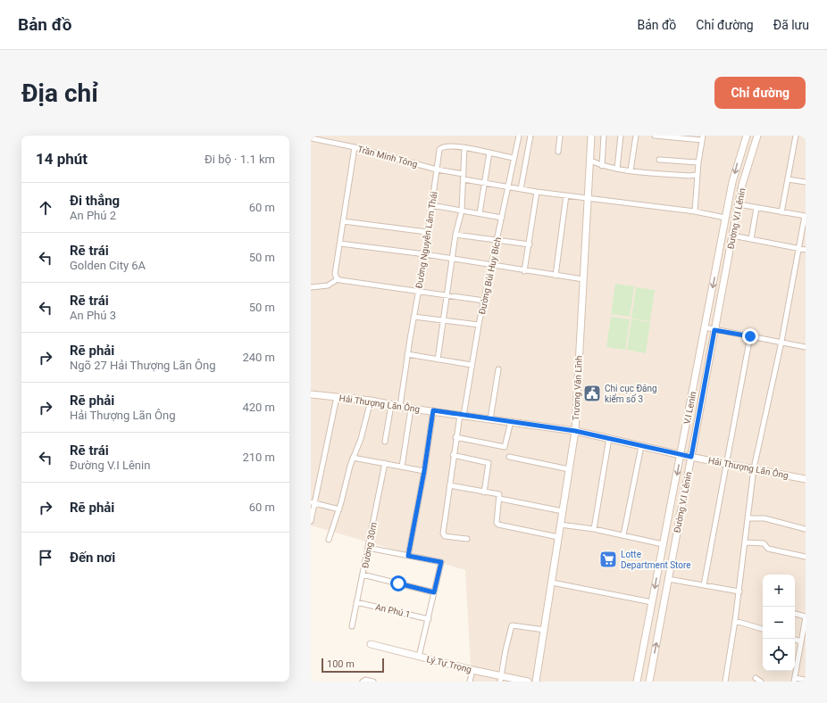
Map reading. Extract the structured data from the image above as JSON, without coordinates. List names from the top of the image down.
{
  "streets": {
    "street": [
      "Trần Minh Tông",
      "Đường V.I Lênin",
      "Đường Nguyễn Lâm Thái",
      "Đường Bùi Huy Bích",
      "Trương Văn Lĩnh",
      "Hải Thượng Lãn Ông",
      "V.I Lenin",
      "Đường 30m",
      "An Phú 1",
      "Lý Tự Trọng"
    ]
  },
  "crossings": [
    ["Trần Minh Tông", "Đường Nguyễn Lâm Thái"],
    ["Đường V.I Lênin", "Hải Thượng Lãn Ông"],
    ["Đường Nguyễn Lâm Thái", "Đường Bùi Huy Bích"],
    ["Đường Nguyễn Lâm Thái", "Hải Thượng Lãn Ông"],
    ["Đường Bùi Huy Bích", "Hải Thượng Lãn Ông"],
    ["Trương Văn Lĩnh", "Hải Thượng Lãn Ông"],
    ["Hải Thượng Lãn Ông", "V.I Lenin"],
    ["Đường 30m", "An Phú 1"]
  ],
  "places": {
    "public building": ["Chi cục Đăng kiểm số 3"],
    "supermarket": ["Lotte Department Store"]
  },
  "scale_bar": "100 m",
  "page": {
    "header": "Bản đồ",
    "nav": ["Bản đồ", "Chỉ đường", "Đã lưu"],
    "buttons": "Chỉ đường",
    "title": "Địa chỉ",
    "heading": ["14 phút", "Đi bộ · 1.1 km"],
    "list": [
      ["Đi thẳng", "An Phú 2", "60 m"],
      ["Rẽ trái", "Golden City 6A", "50 m"],
      ["Rẽ trái", "An Phú 3", "50 m"],
      ["Rẽ phải", "Ngõ 27 Hải Thượng Lãn Ông", "240 m"],
      ["Rẽ phải", "Hải Thượng Lãn Ông", "420 m"],
      ["Rẽ trái", "Đường V.I Lênin", "210 m"],
      ["Rẽ phải", "60 m"],
      "Đến nơi"
    ],
    "map_buttons": ["+", "−"],
    "scale": "100 m"
  }
}
